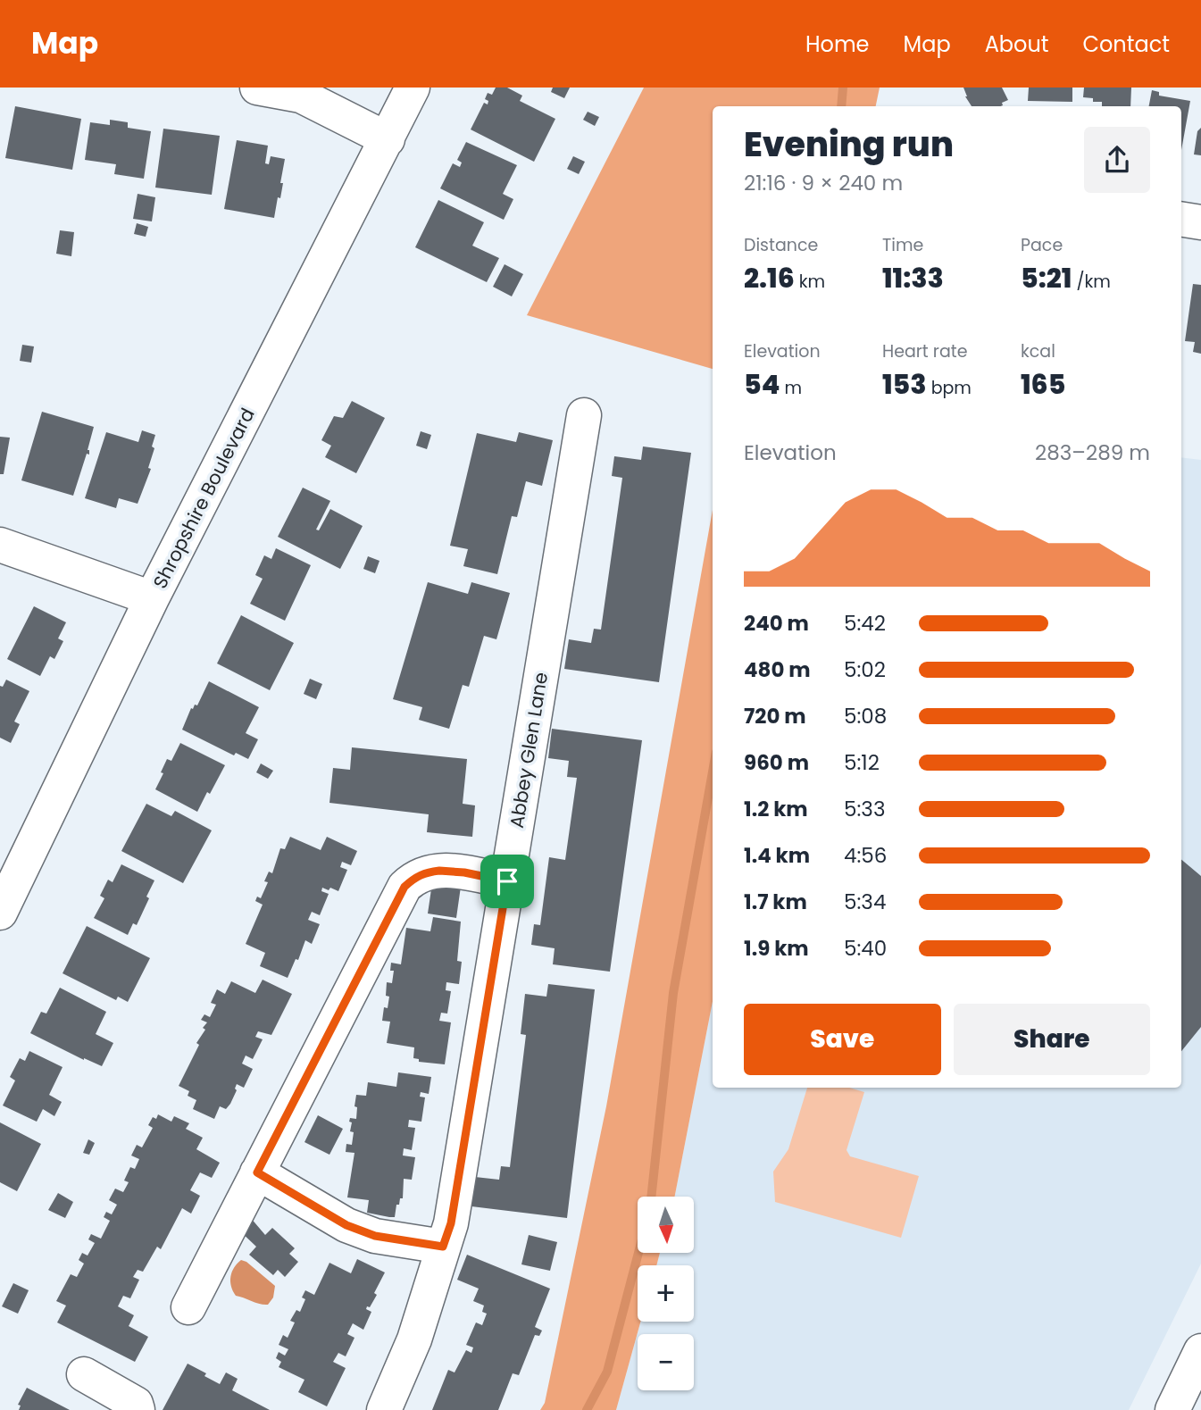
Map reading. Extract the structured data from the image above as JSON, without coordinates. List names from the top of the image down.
{
  "streets": {
    "street": ["Shropshire Boulevard", "Abbey Glen Lane"]
  },
  "north": "bottom",
  "page": {
    "header": "Map",
    "nav": [
      "Home",
      "Map",
      "About",
      "Contact"
    ],
    "heading": ["Evening run", "21:16 · 9 × 240 m"],
    "stats": [
      ["Distance", "2.16 km"],
      ["Time", "11:33"],
      ["Pace", "5:21 /km"],
      ["Elevation", "54 m"],
      ["Heart rate", "153 bpm"],
      ["kcal", "165"]
    ],
    "chart": ["Elevation", "283–289 m"],
    "list": [
      {
        "name": "240 m",
        "note": "5:42"
      },
      {
        "name": "480 m",
        "note": "5:02"
      },
      {
        "name": "720 m",
        "note": "5:08"
      },
      {
        "name": "960 m",
        "note": "5:12"
      },
      {
        "name": "1.2 km",
        "note": "5:33"
      },
      {
        "name": "1.4 km",
        "note": "4:56"
      },
      {
        "name": "1.7 km",
        "note": "5:34"
      },
      {
        "name": "1.9 km",
        "note": "5:40"
      }
    ],
    "buttons": ["Save", "Share"],
    "map_buttons": ["+", "−"]
  }
}
